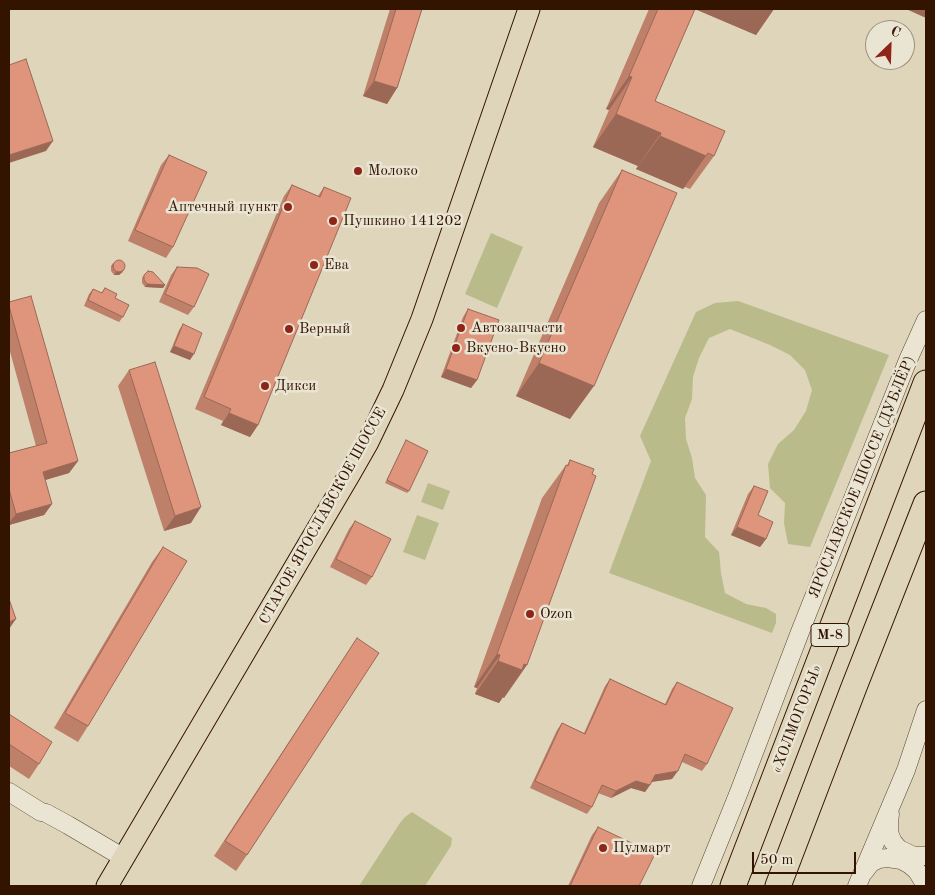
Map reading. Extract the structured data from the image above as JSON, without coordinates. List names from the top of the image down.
{
  "streets": {
    "highway": ["М-8", "«ХОЛМОГОРЫ»"],
    "main road": ["СТАРОЕ ЯРОСЛАВСКОЕ ШОССЕ"],
    "street": ["ЯРОСЛАВСКОЕ ШОССЕ (ДУБЛЁР)"]
  },
  "places": [
    "Молоко",
    "Аптечный пункт",
    "Пушкино 141202",
    "Ева",
    "Автозапчасти",
    "Верный",
    "Вкусно-Вкусно",
    "Дикси",
    "Ozon",
    "Пулмарт"
  ],
  "scale_bar": "50 m",
  "north": "top right"
}
